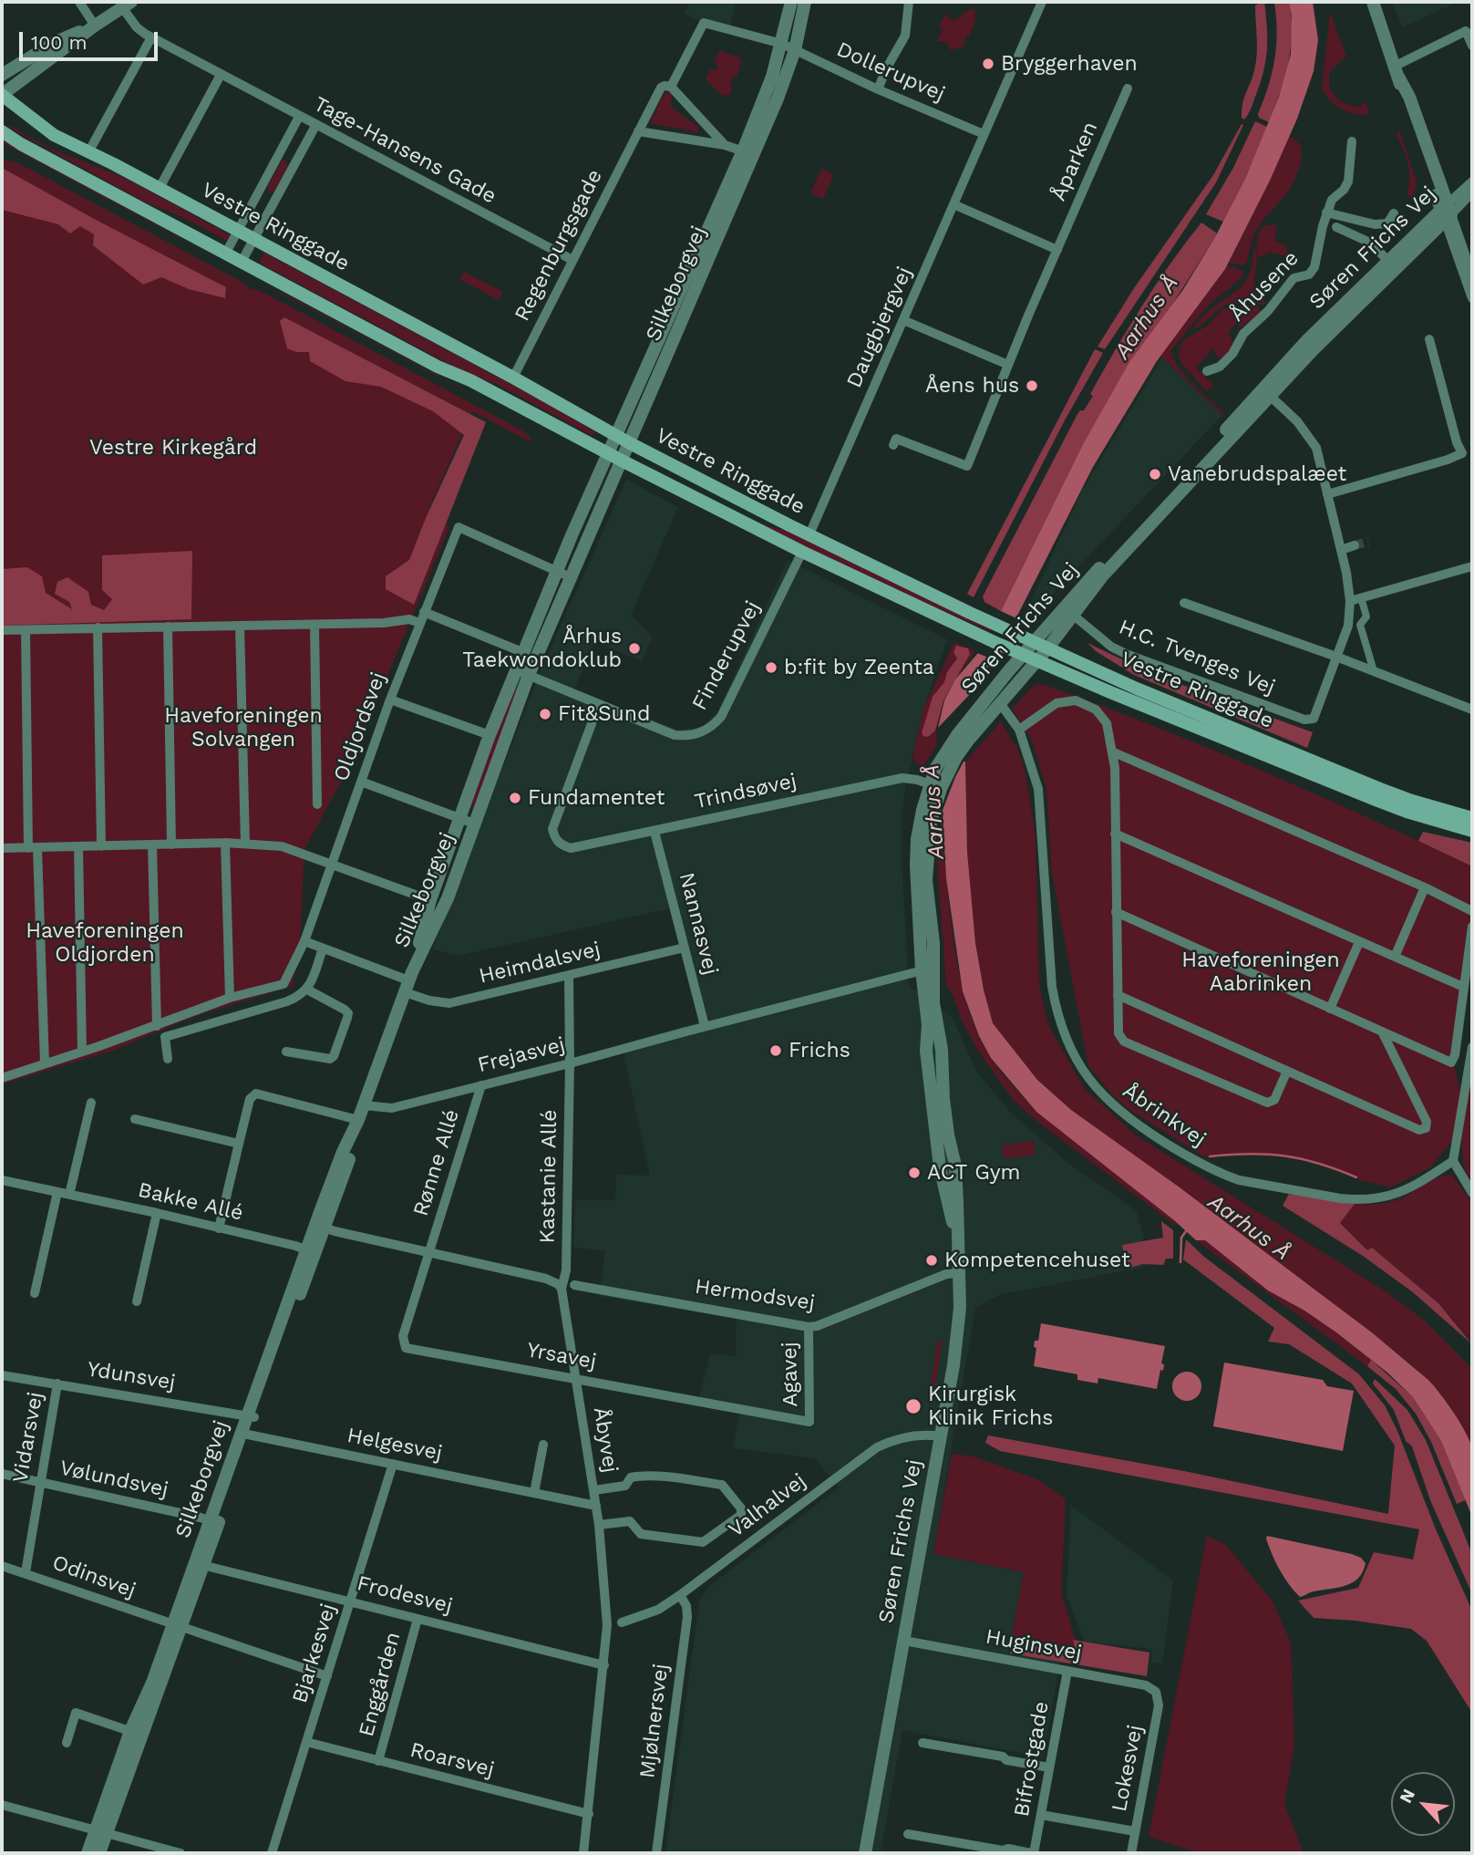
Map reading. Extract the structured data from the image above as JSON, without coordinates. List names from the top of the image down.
{
  "streets": {
    "main road": ["Vestre Ringgade"],
    "street": [
      "Dollerupvej",
      "Tage-Hansens Gade",
      "Åparken",
      "Regenburgsgade",
      "Søren Frichs Vej",
      "Silkeborgvej",
      "Åhusene",
      "Daugbjergvej",
      "Finderupvej",
      "H.C. Tvenges Vej",
      "Oldjordsvej",
      "Trindsøvej",
      "Nannasvej",
      "Heimdalsvej",
      "Frejasvej",
      "Åbrinkvej",
      "Rønne Allé",
      "Kastanie Allé",
      "Bakke Allé",
      "Hermodsvej",
      "Yrsavej",
      "Agavej",
      "Ydunsvej",
      "Vidarsvej",
      "Åbyvej",
      "Helgesvej",
      "Vølundsvej",
      "Valhalvej",
      "Odinsvej",
      "Frodesvej",
      "Huginsvej",
      "Bjarkesvej",
      "Enggården",
      "Mjølnersvej",
      "Bifrostgade",
      "Roarsvej",
      "Lokesvej"
    ]
  },
  "crossings": [
    ["Dollerupvej", "Regenburgsgade"],
    ["Dollerupvej", "Silkeborgvej"],
    ["Dollerupvej", "Daugbjergvej"],
    ["Tage-Hansens Gade", "Regenburgsgade"],
    ["Vestre Ringgade", "Regenburgsgade"],
    ["Vestre Ringgade", "Søren Frichs Vej"],
    ["Vestre Ringgade", "Silkeborgvej"],
    ["Vestre Ringgade", "Daugbjergvej"],
    ["Vestre Ringgade", "Finderupvej"],
    ["Søren Frichs Vej", "H.C. Tvenges Vej"],
    ["Søren Frichs Vej", "Trindsøvej"],
    ["Søren Frichs Vej", "Frejasvej"],
    ["Søren Frichs Vej", "Åbrinkvej"],
    ["Søren Frichs Vej", "Hermodsvej"],
    ["Søren Frichs Vej", "Valhalvej"],
    ["Søren Frichs Vej", "Huginsvej"],
    ["Silkeborgvej", "Finderupvej"],
    ["Silkeborgvej", "Oldjordsvej"],
    ["Silkeborgvej", "Heimdalsvej"],
    ["Silkeborgvej", "Frejasvej"],
    ["Silkeborgvej", "Bakke Allé"],
    ["Silkeborgvej", "Ydunsvej"],
    ["Silkeborgvej", "Helgesvej"],
    ["Silkeborgvej", "Vølundsvej"],
    ["Silkeborgvej", "Odinsvej"],
    ["Silkeborgvej", "Frodesvej"],
    ["Finderupvej", "Trindsøvej"],
    ["Trindsøvej", "Nannasvej"],
    ["Nannasvej", "Heimdalsvej"],
    ["Nannasvej", "Frejasvej"],
    ["Heimdalsvej", "Kastanie Allé"],
    ["Frejasvej", "Rønne Allé"],
    ["Frejasvej", "Kastanie Allé"],
    ["Rønne Allé", "Yrsavej"],
    ["Kastanie Allé", "Åbyvej"],
    ["Hermodsvej", "Agavej"],
    ["Yrsavej", "Agavej"],
    ["Yrsavej", "Åbyvej"],
    ["Ydunsvej", "Vidarsvej"],
    ["Vidarsvej", "Vølundsvej"],
    ["Vidarsvej", "Odinsvej"],
    ["Åbyvej", "Helgesvej"],
    ["Åbyvej", "Frodesvej"],
    ["Åbyvej", "Roarsvej"],
    ["Helgesvej", "Bjarkesvej"],
    ["Valhalvej", "Mjølnersvej"],
    ["Odinsvej", "Bjarkesvej"],
    ["Frodesvej", "Bjarkesvej"],
    ["Frodesvej", "Enggården"],
    ["Huginsvej", "Bifrostgade"],
    ["Huginsvej", "Lokesvej"],
    ["Bjarkesvej", "Roarsvej"],
    ["Enggården", "Roarsvej"]
  ],
  "water": ["Aarhus Å"],
  "parks": [
    "Vestre Kirkegård",
    "Haveforeningen Solvangen",
    "Haveforeningen Oldjorden",
    "Haveforeningen Aabrinken"
  ],
  "places": [
    "Bryggerhaven",
    "Åens hus",
    "Vanebrudspalæet",
    "Århus Taekwondoklub",
    "b:fit by Zeenta",
    "Fit&Sund",
    "Fundamentet",
    "Frichs",
    "ACT Gym",
    "Kompetencehuset",
    "Kirurgisk Klinik Frichs"
  ],
  "scale_bar": "100 m",
  "north": "top left"
}
